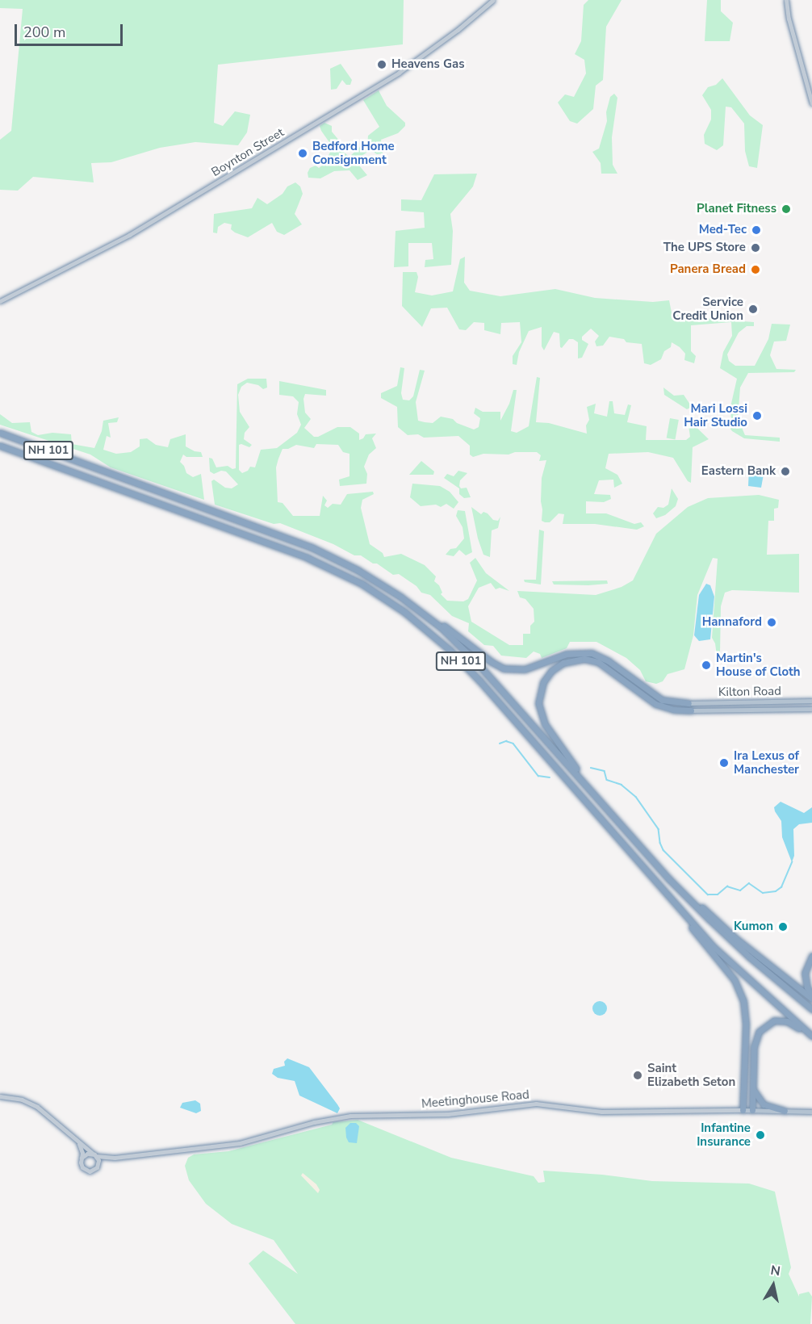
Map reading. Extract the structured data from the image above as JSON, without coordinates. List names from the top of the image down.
{
  "streets": {
    "highway": ["NH 101"],
    "main road": ["Kilton Road", "Meetinghouse Road"],
    "street": ["Boynton Street"]
  },
  "places": [
    "Heavens Gas",
    "Bedford Home Consignment",
    "Planet Fitness",
    "Med-Tec",
    "The UPS Store",
    "Panera Bread",
    "Service Credit Union",
    "Mari Lossi Hair Studio",
    "Eastern Bank",
    "Hannaford",
    "Martin's House of Cloth",
    "Ira Lexus of Manchester",
    "Kumon",
    "Saint Elizabeth Seton",
    "Infantine Insurance"
  ],
  "scale_bar": "200 m",
  "north": "top"
}
